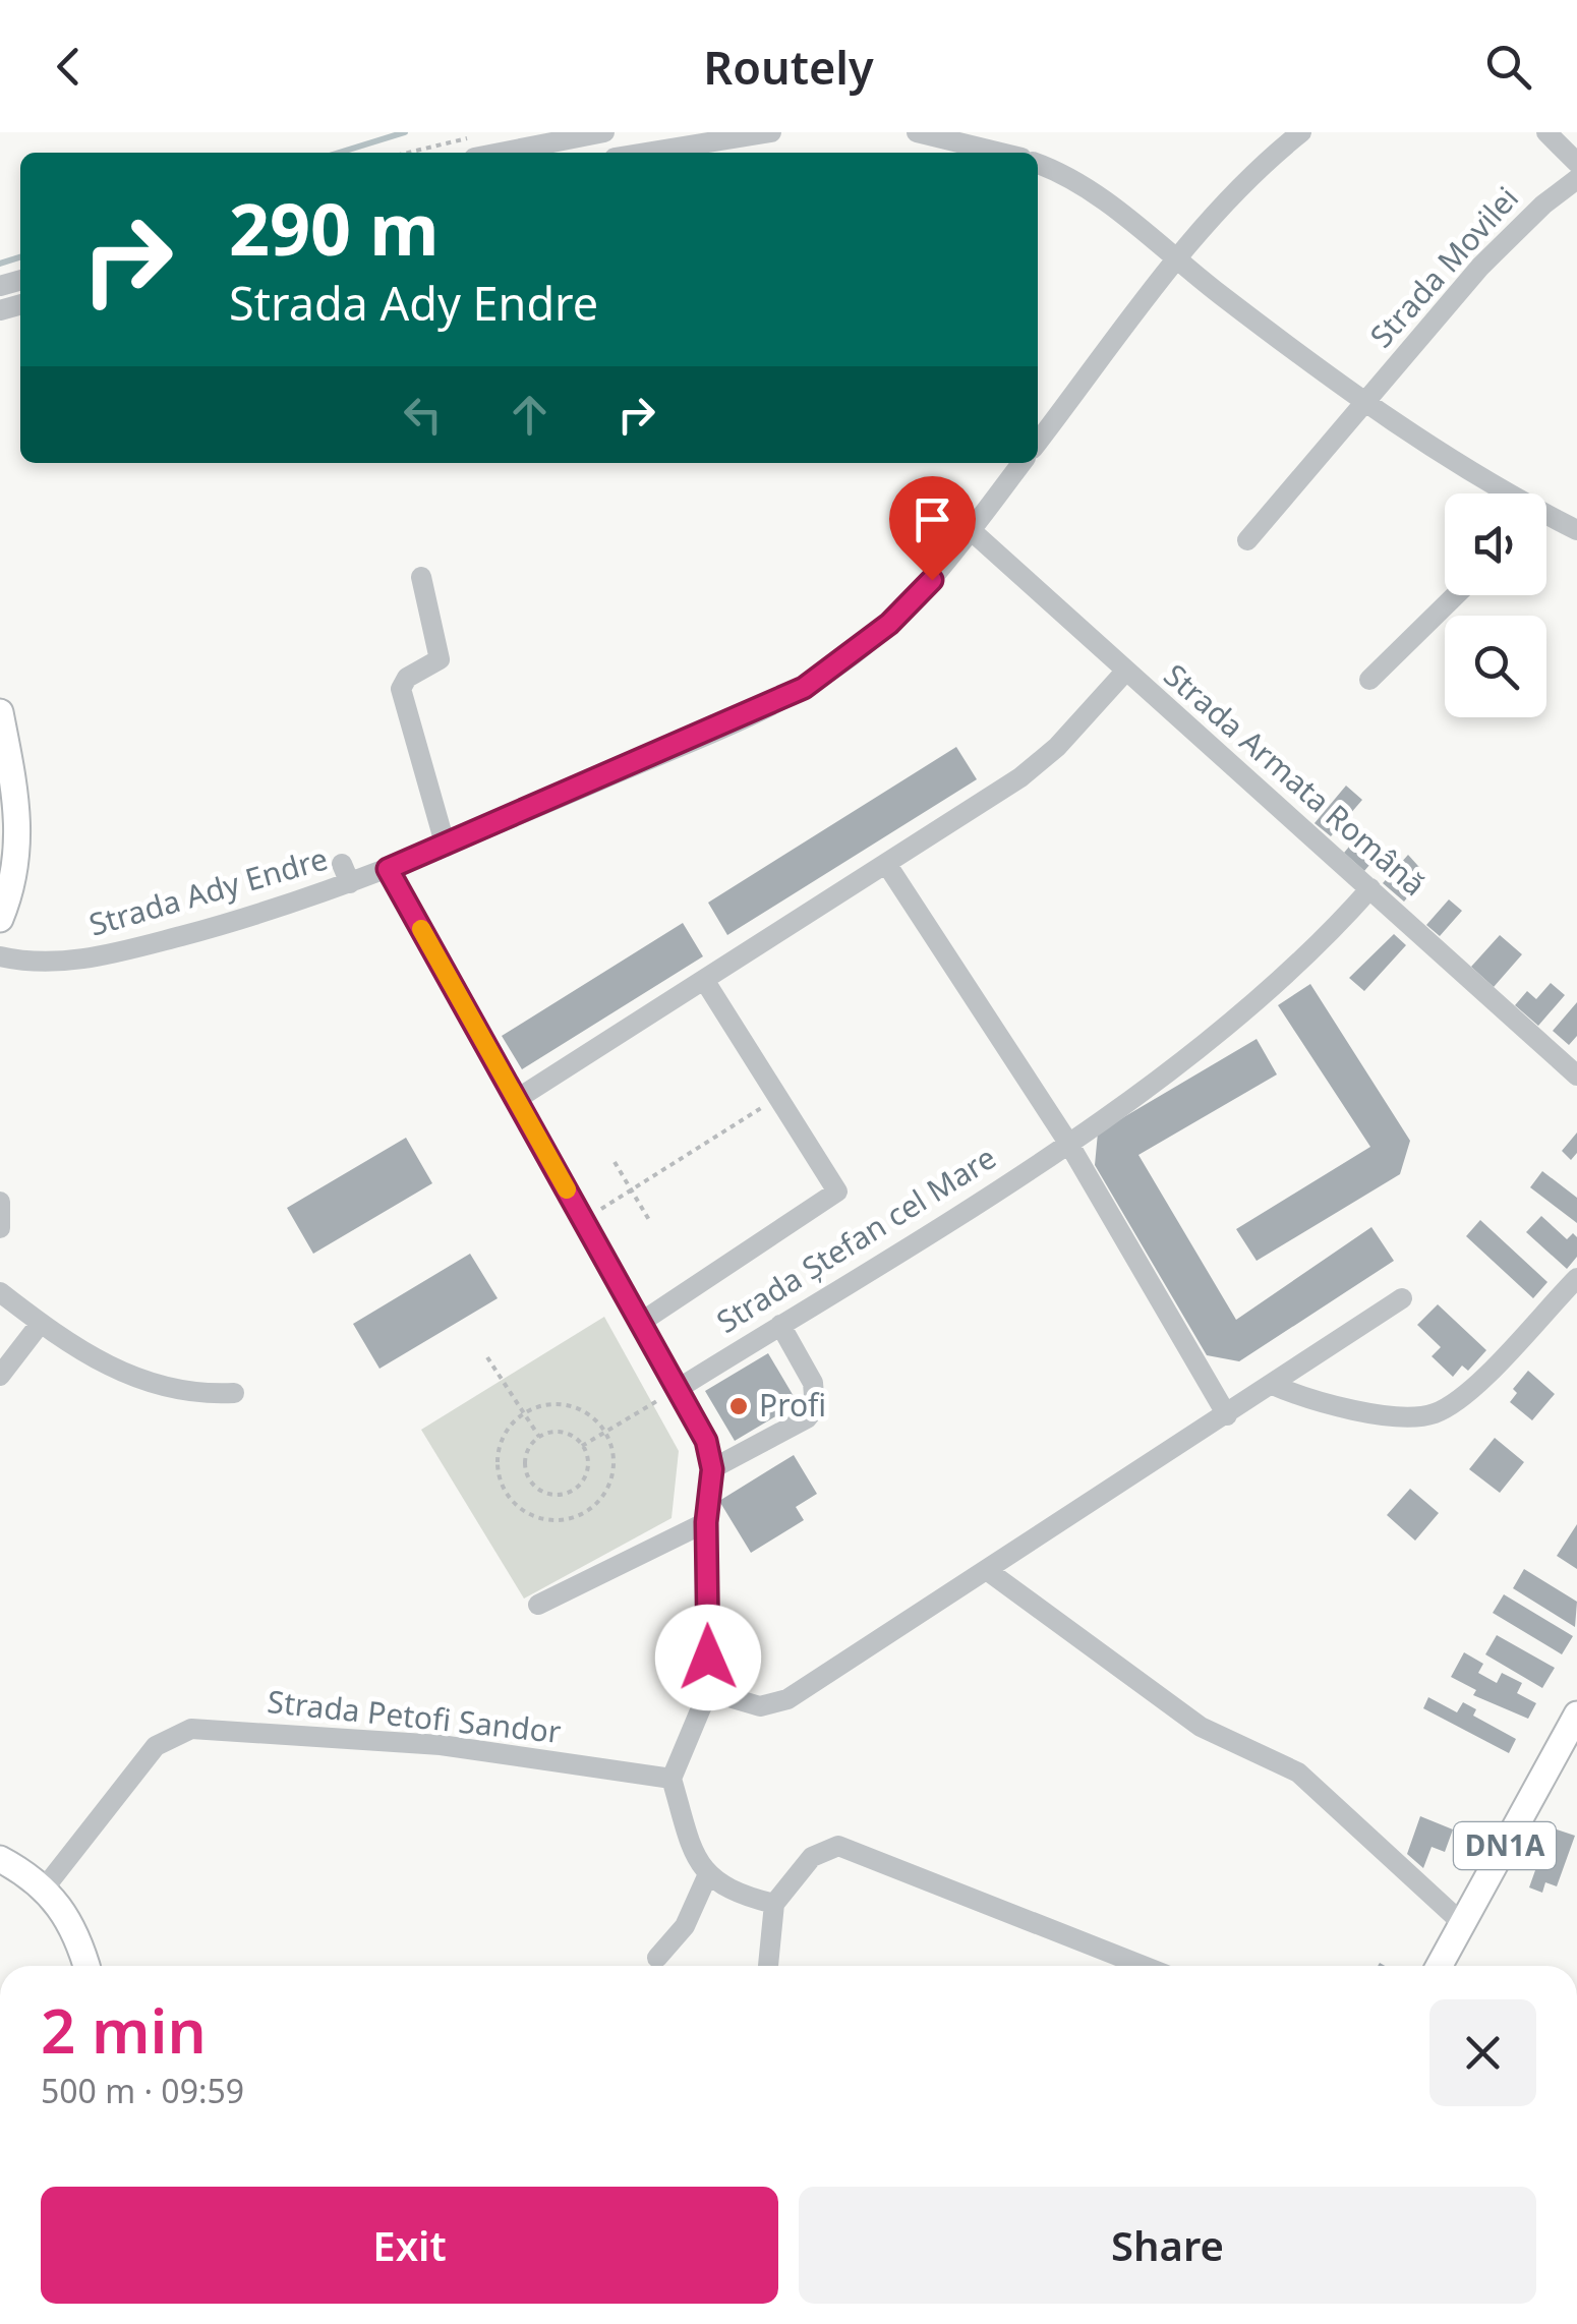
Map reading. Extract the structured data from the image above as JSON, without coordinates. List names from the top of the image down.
{
  "streets": {
    "main road": ["DN1A"],
    "street": [
      "Strada Movilei",
      "Strada Armata Română",
      "Strada Ady Endre",
      "Strada Ștefan cel Mare",
      "Strada Petofi Sandor"
    ]
  },
  "crossings": [
    ["Strada Armata Română", "Strada Ady Endre"],
    ["Strada Armata Română", "Strada Ștefan cel Mare"]
  ],
  "places": ["Profi"],
  "page": {
    "header": "Routely",
    "turn": ["290 m", "Strada Ady Endre"],
    "heading": ["2 min", "500 m · 09:59"],
    "buttons": ["Exit", "Share"]
  }
}
